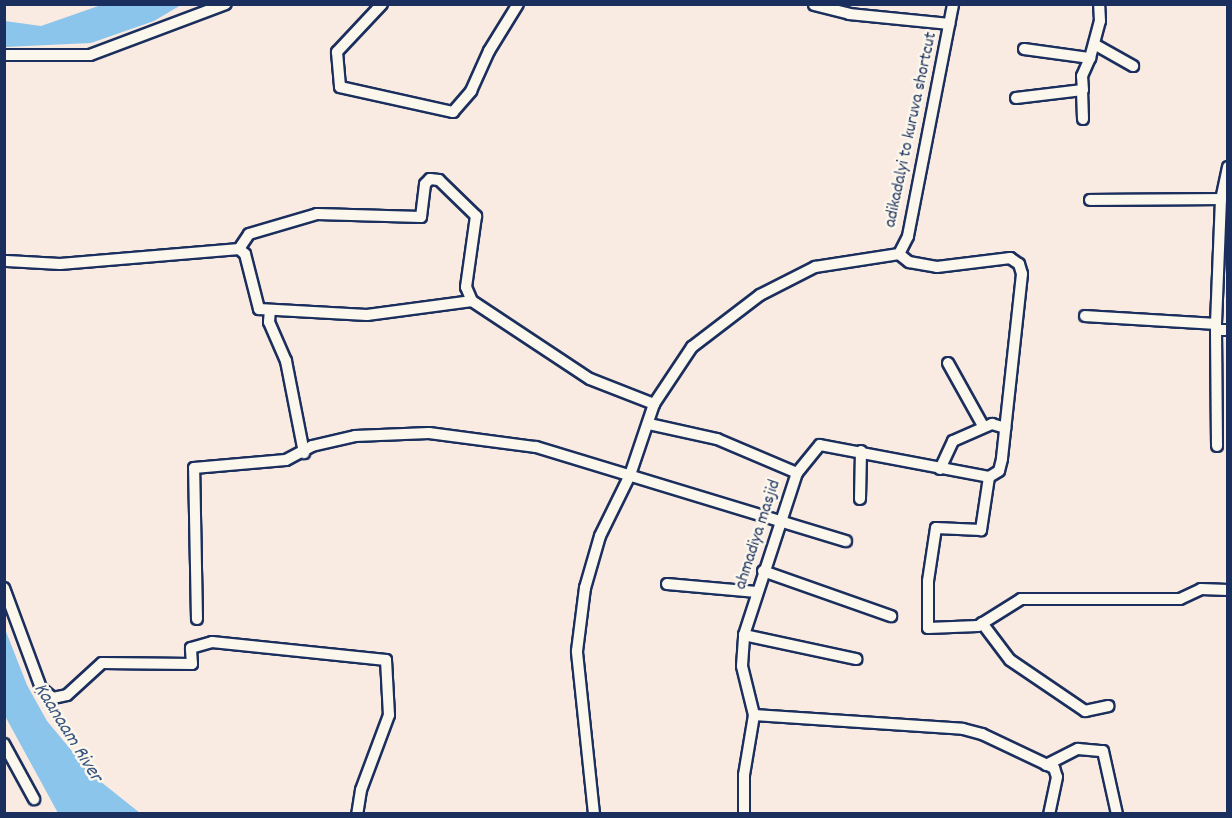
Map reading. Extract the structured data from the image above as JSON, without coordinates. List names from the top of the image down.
{
  "streets": {
    "street": ["adikadalyi to kuruva shortcut", "ahmadiya masjid"]
  },
  "water": ["Kaanaam River"]
}
